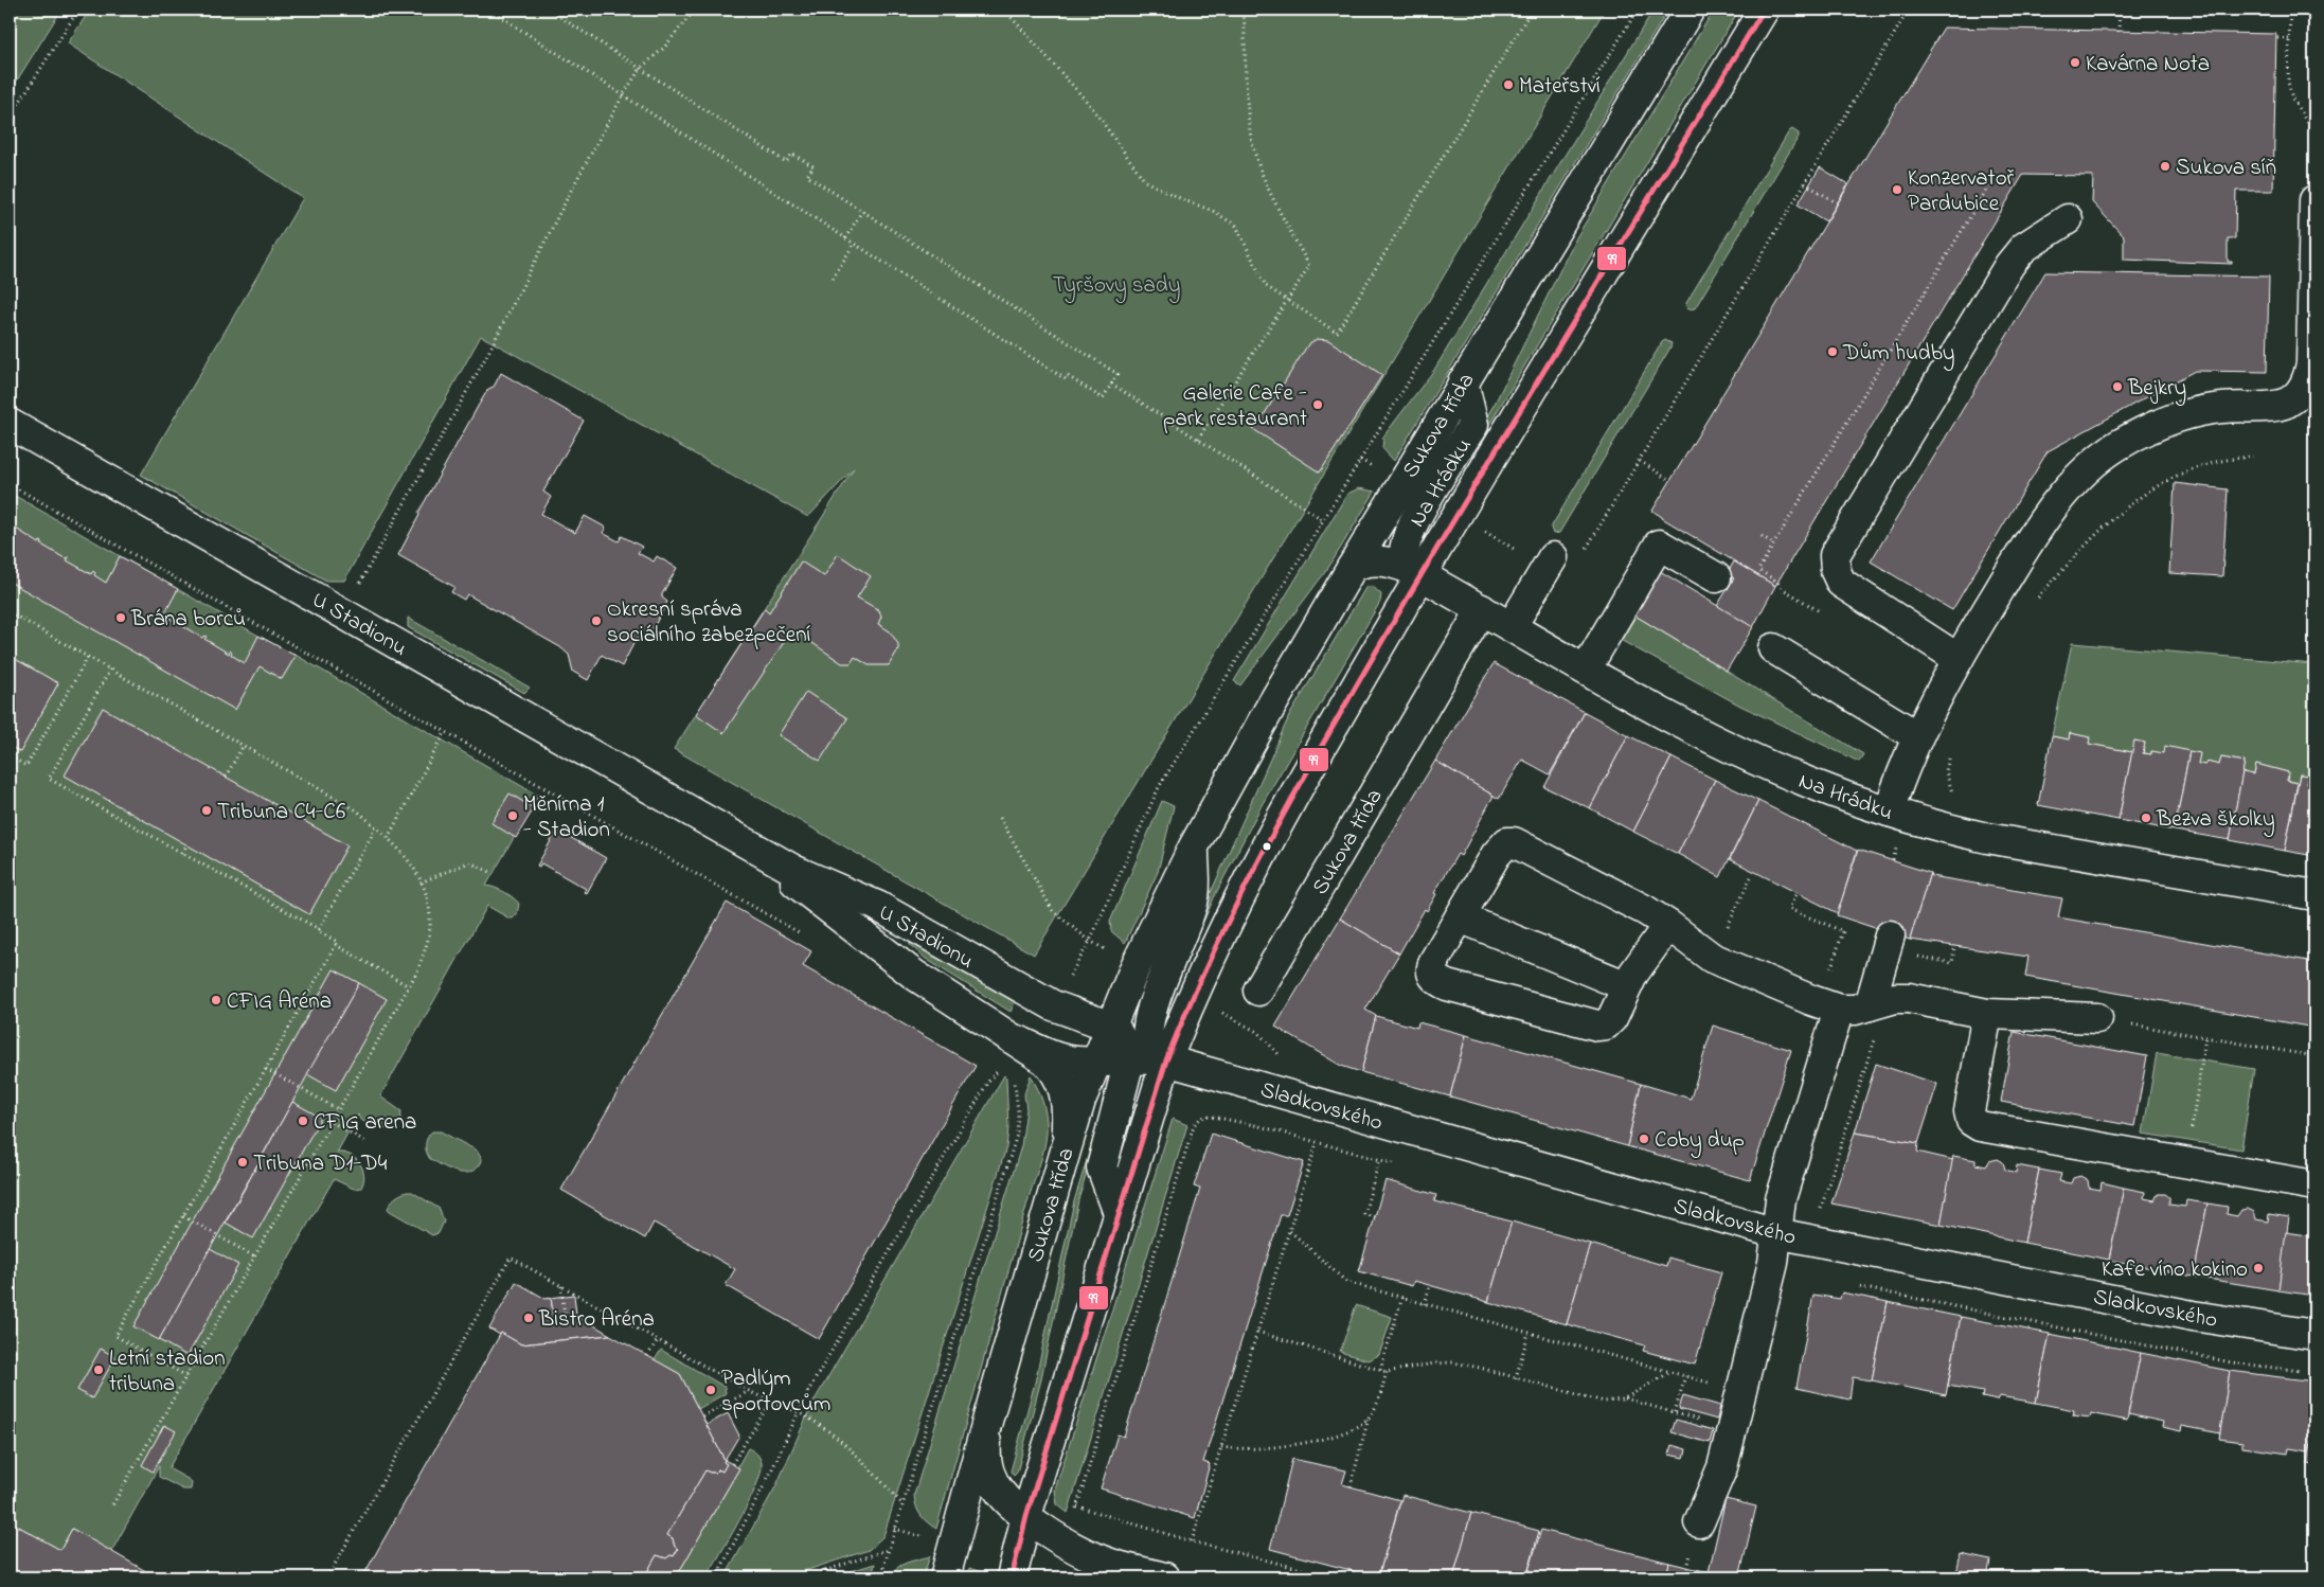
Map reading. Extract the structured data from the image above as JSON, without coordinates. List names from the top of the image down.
{
  "streets": {
    "street": [
      "Sukova třída",
      "Na Hrádku",
      "U Stadionu",
      "Sladkovského"
    ]
  },
  "crossings": [
    ["Sukova třída", "Na Hrádku"],
    ["Sukova třída", "U Stadionu"],
    ["Sukova třída", "Sladkovského"],
    ["U Stadionu", "Sladkovského"]
  ],
  "parks": ["Tyršovy sady"],
  "places": [
    "Kavárna Nota",
    "Mateřství",
    "Sukova síň",
    "Konzervatoř Pardubice",
    "Dům hudby",
    "Bejkry",
    "Galerie Cafe - park restaurant",
    "Brána borců",
    "Okresní správa sociálního zabezpečení",
    "Tribuna C4-C6",
    "Měnírna 1 - Stadion",
    "Bezva školky",
    "CFIG Aréna",
    "CFIG arena",
    "Coby dup",
    "Tribuna D1-D4",
    "Kafe víno kokino",
    "Bistro Aréna",
    "Letní stadion tribuna",
    "Padlým sportovcům"
  ],
  "lines": ["transit line 99"]
}
